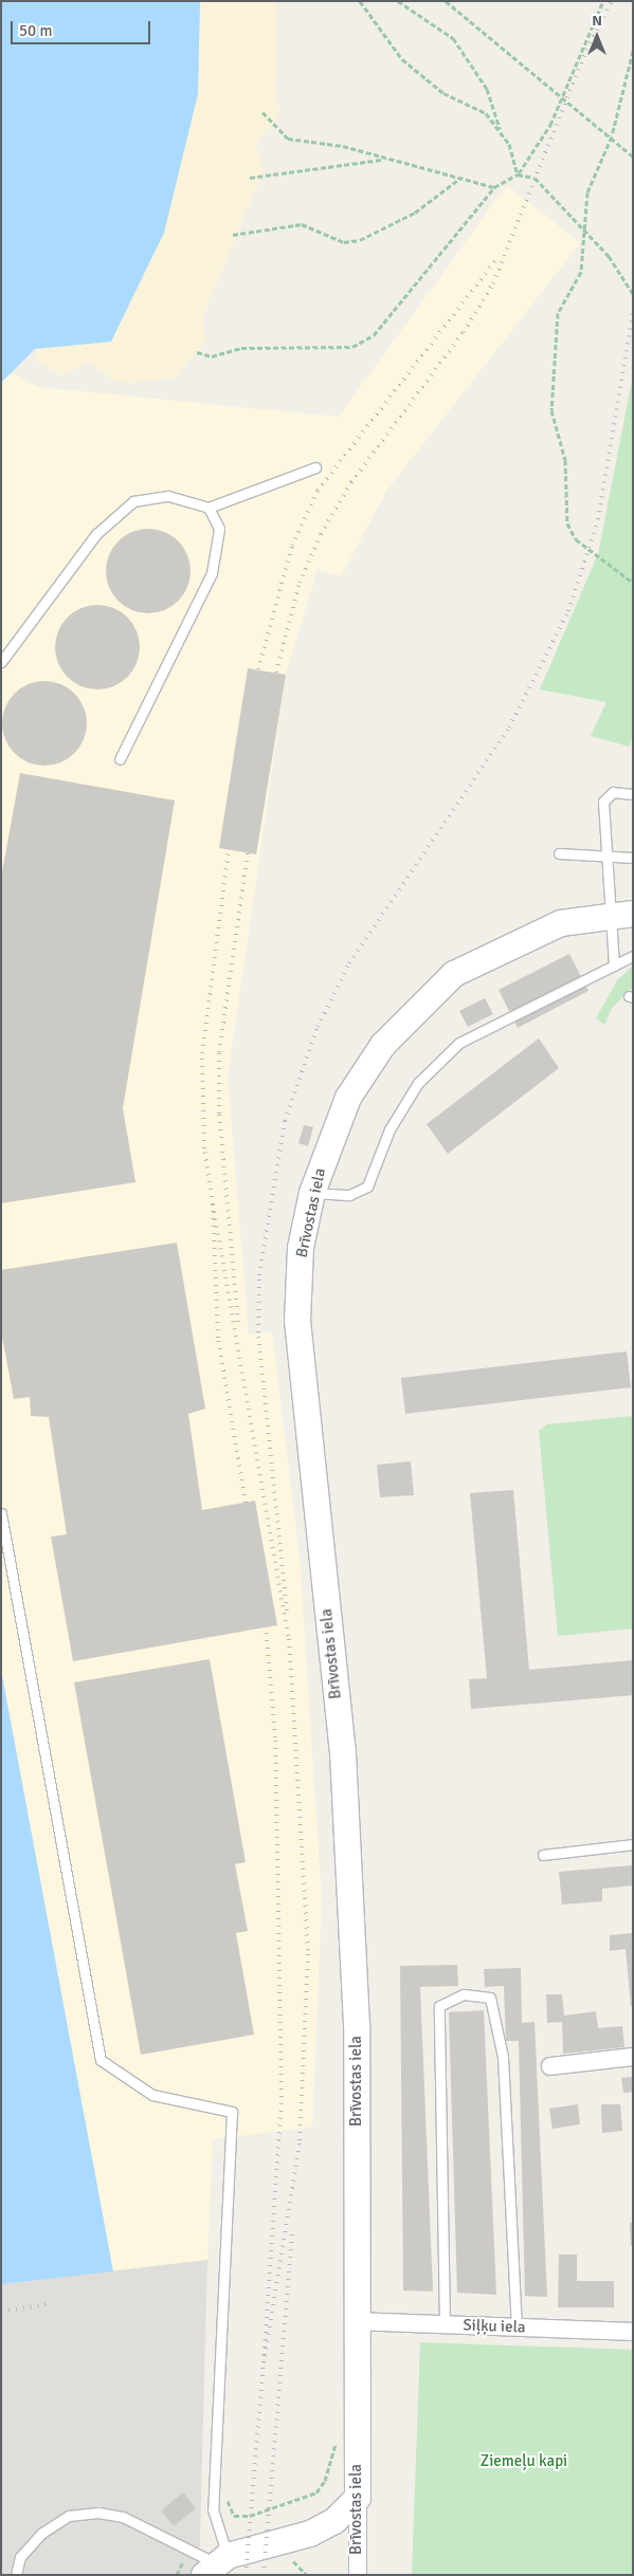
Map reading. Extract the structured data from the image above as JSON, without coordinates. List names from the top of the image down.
{
  "streets": {
    "street": ["Brīvostas iela", "Siļķu iela"]
  },
  "crossings": [
    ["Brīvostas iela", "Siļķu iela"]
  ],
  "parks": ["Ziemeļu kapi"],
  "scale_bar": "50 m",
  "north": "top"
}
